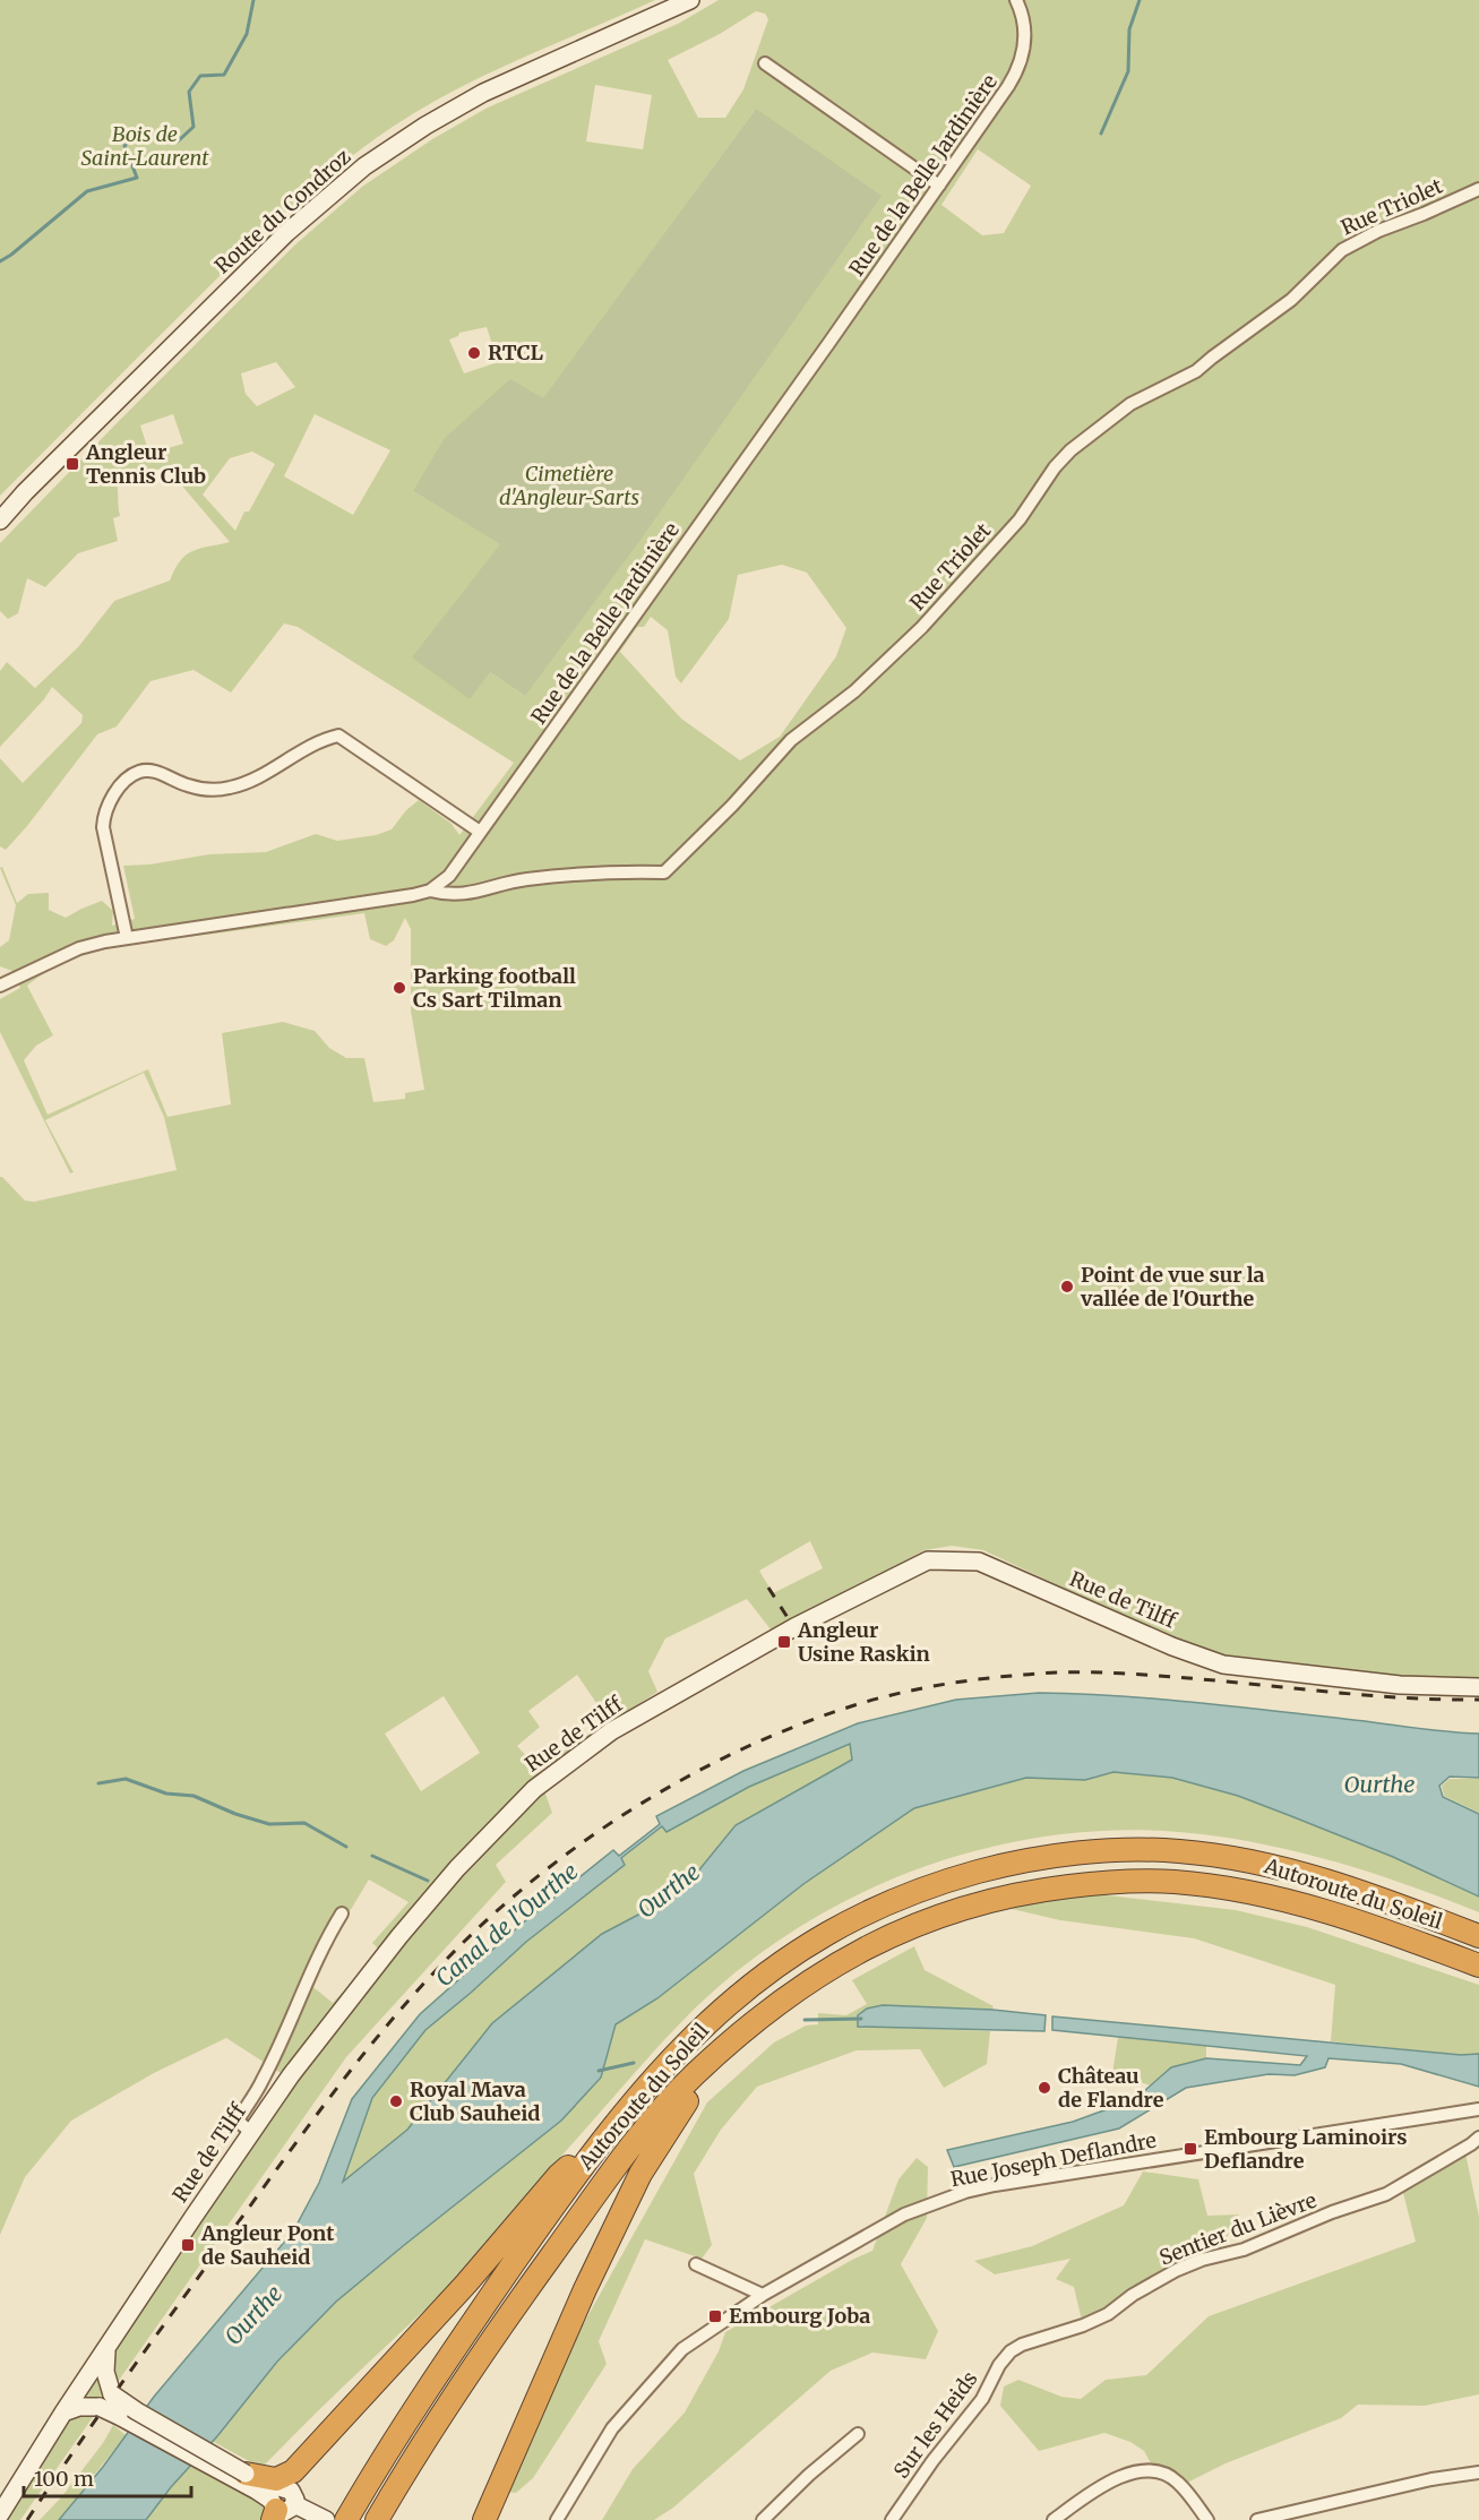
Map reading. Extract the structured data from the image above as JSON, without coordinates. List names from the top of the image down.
{
  "streets": {
    "highway": ["Autoroute du Soleil"],
    "main road": ["Route du Condroz", "Rue de Tilff"],
    "street": [
      "Rue de la Belle Jardinière",
      "Rue Triolet",
      "Rue Joseph Deflandre",
      "Sentier du Lièvre",
      "Sur les Heids"
    ]
  },
  "crossings": [
    ["Rue de la Belle Jardinière", "Rue Triolet"],
    ["Sentier du Lièvre", "Sur les Heids"]
  ],
  "water": ["Ourthe", "Canal de l'Ourthe"],
  "parks": ["Bois de Saint-Laurent", "Cimetière d'Angleur-Sarts"],
  "places": {
    "other": [
      "RTCL",
      "Parking football Cs Sart Tilman",
      "Point de vue sur la vallée de l'Ourthe",
      "Château de Flandre",
      "Royal Mava Club Sauheid"
    ],
    "transit": [
      "Angleur Tennis Club",
      "Angleur Usine Raskin",
      "Embourg Laminoirs Deflandre",
      "Angleur Pont de Sauheid",
      "Embourg Joba"
    ]
  },
  "scale_bar": "100 m"
}
